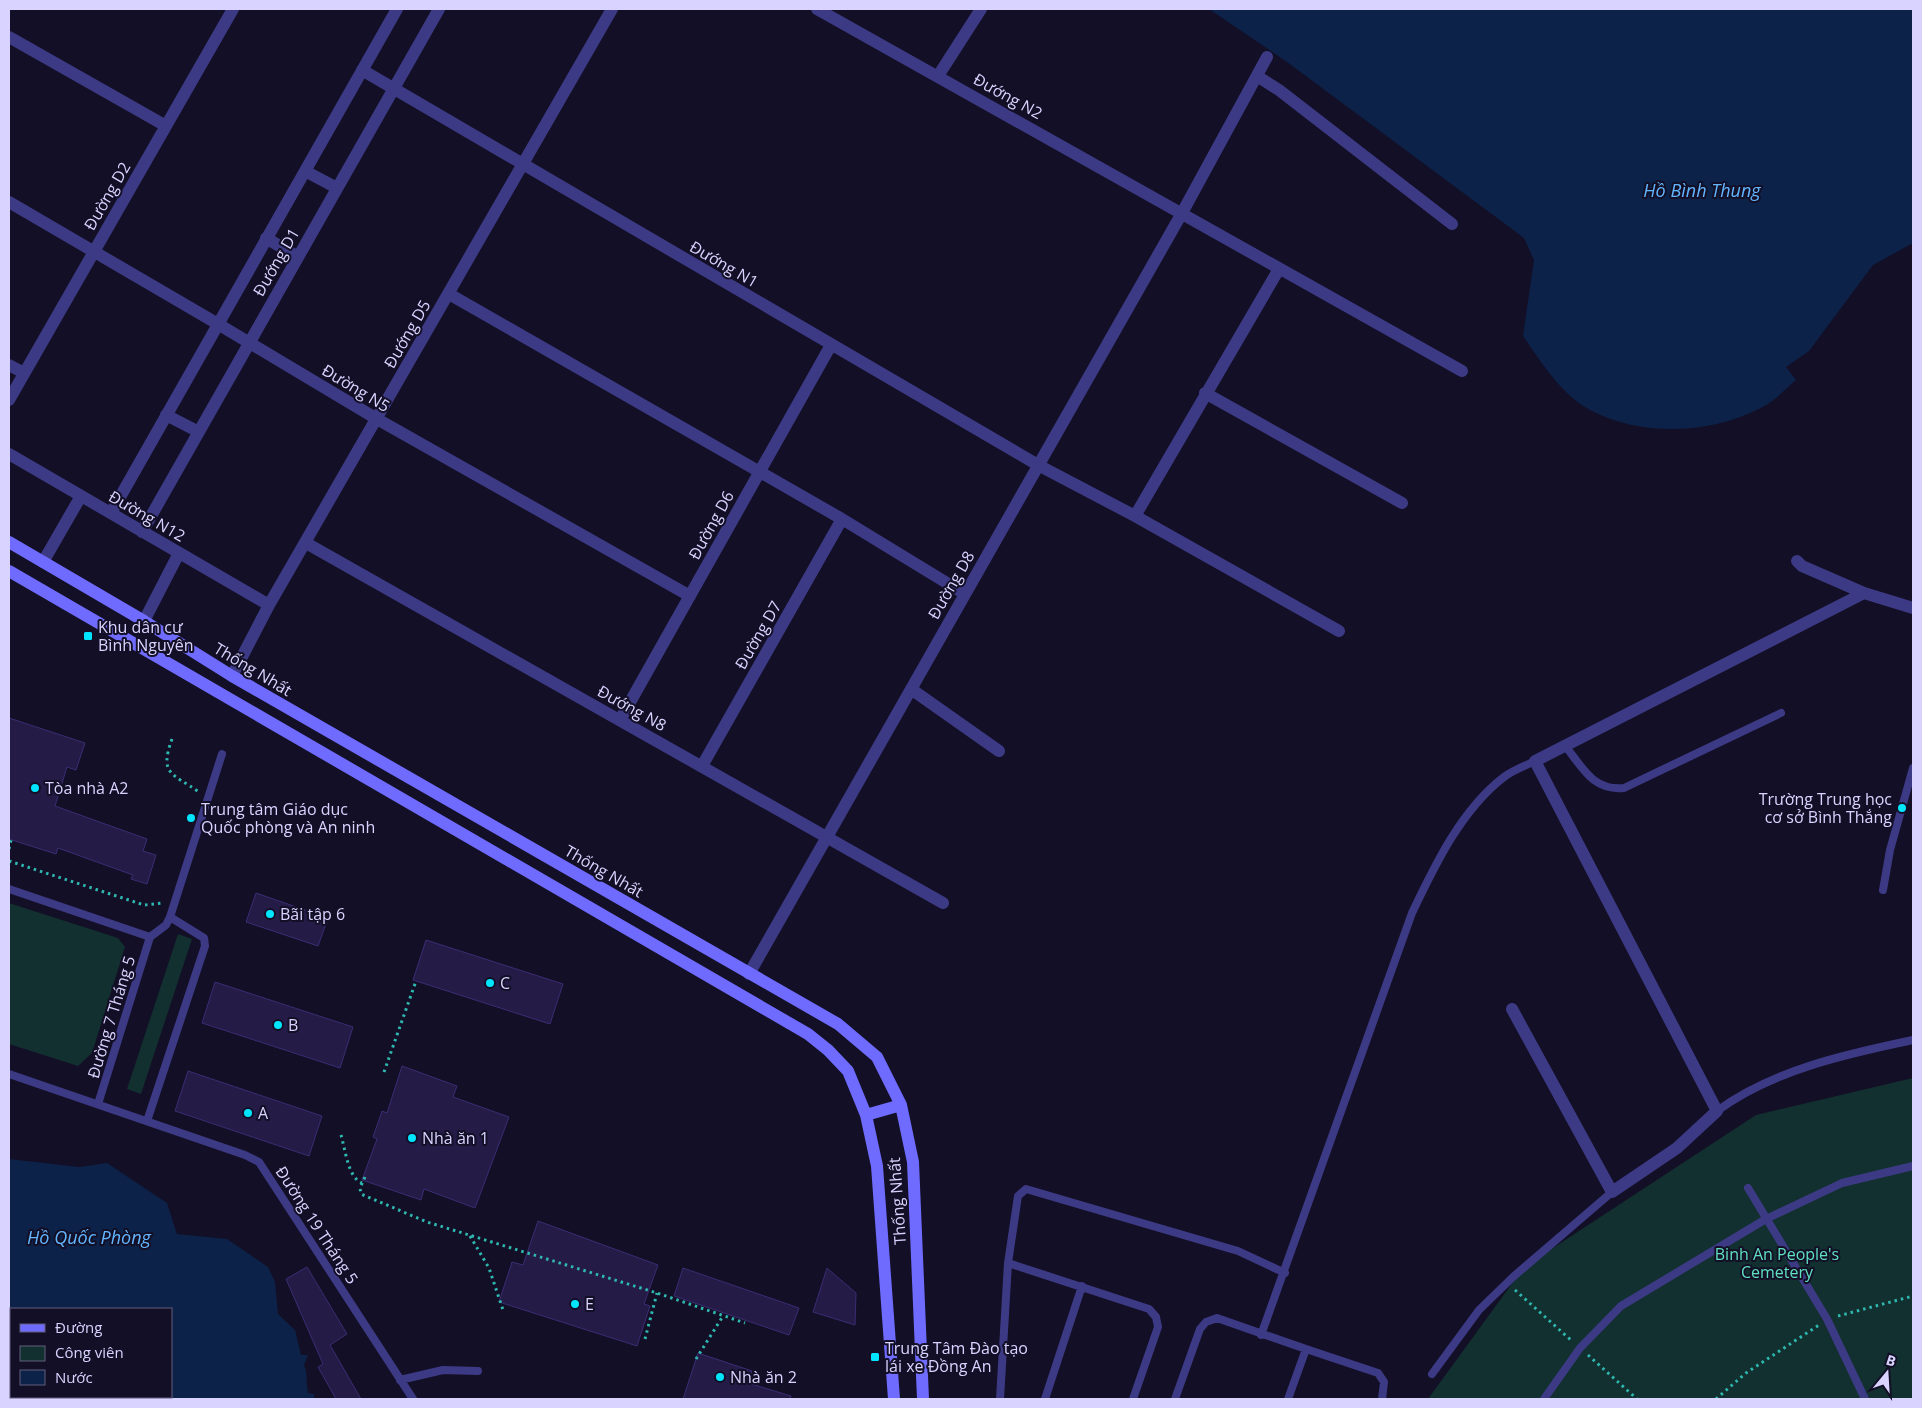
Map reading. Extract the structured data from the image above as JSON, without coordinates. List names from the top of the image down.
{
  "streets": {
    "main road": ["Thống Nhất"],
    "street": [
      "Đướng N2",
      "Đường D2",
      "Đướng D1",
      "Đướng N1",
      "Đướng D5",
      "Đường N5",
      "Đường N12",
      "Đường D6",
      "Đường D8",
      "Đường D7",
      "Đướng N8"
    ],
    "lane": ["Đường 7 Tháng 5", "Đường 19 Tháng 5"]
  },
  "crossings": [
    ["Đướng N2", "Đường D8"],
    ["Đường D2", "Đường N5"],
    ["Đướng D1", "Đướng N1"],
    ["Đướng D1", "Đường N5"],
    ["Đướng D1", "Đường N12"],
    ["Đướng N1", "Đướng D5"],
    ["Đướng N1", "Đường D6"],
    ["Đướng N1", "Đường D8"],
    ["Đướng D5", "Đường N5"],
    ["Đướng D5", "Đường N12"],
    ["Đướng D5", "Thống Nhất"],
    ["Đướng D5", "Đướng N8"],
    ["Đường N5", "Đường D6"],
    ["Đường D6", "Đướng N8"],
    ["Đường D8", "Thống Nhất"],
    ["Đường D8", "Đướng N8"],
    ["Đường D7", "Đướng N8"],
    ["Đường 7 Tháng 5", "Đường 19 Tháng 5"]
  ],
  "water": ["Hồ Bình Thung", "Hồ Quốc Phòng"],
  "parks": ["Binh An People's Cemetery"],
  "places": {
    "transit": ["Khu dân cư Bình Nguyên", "Trung Tâm Đào tạo lái xe Đồng An"],
    "other": [
      "Tòa nhà A2",
      "Trường Trung học cơ sở Bình Thắng",
      "Trung tâm Giáo dục Quốc phòng và An ninh",
      "Bãi tập 6",
      "C",
      "B",
      "A",
      "Nhà ăn 1",
      "E",
      "Nhà ăn 2"
    ]
  },
  "legend": ["Đường", "Công viên", "Nước"],
  "north": "top"
}
